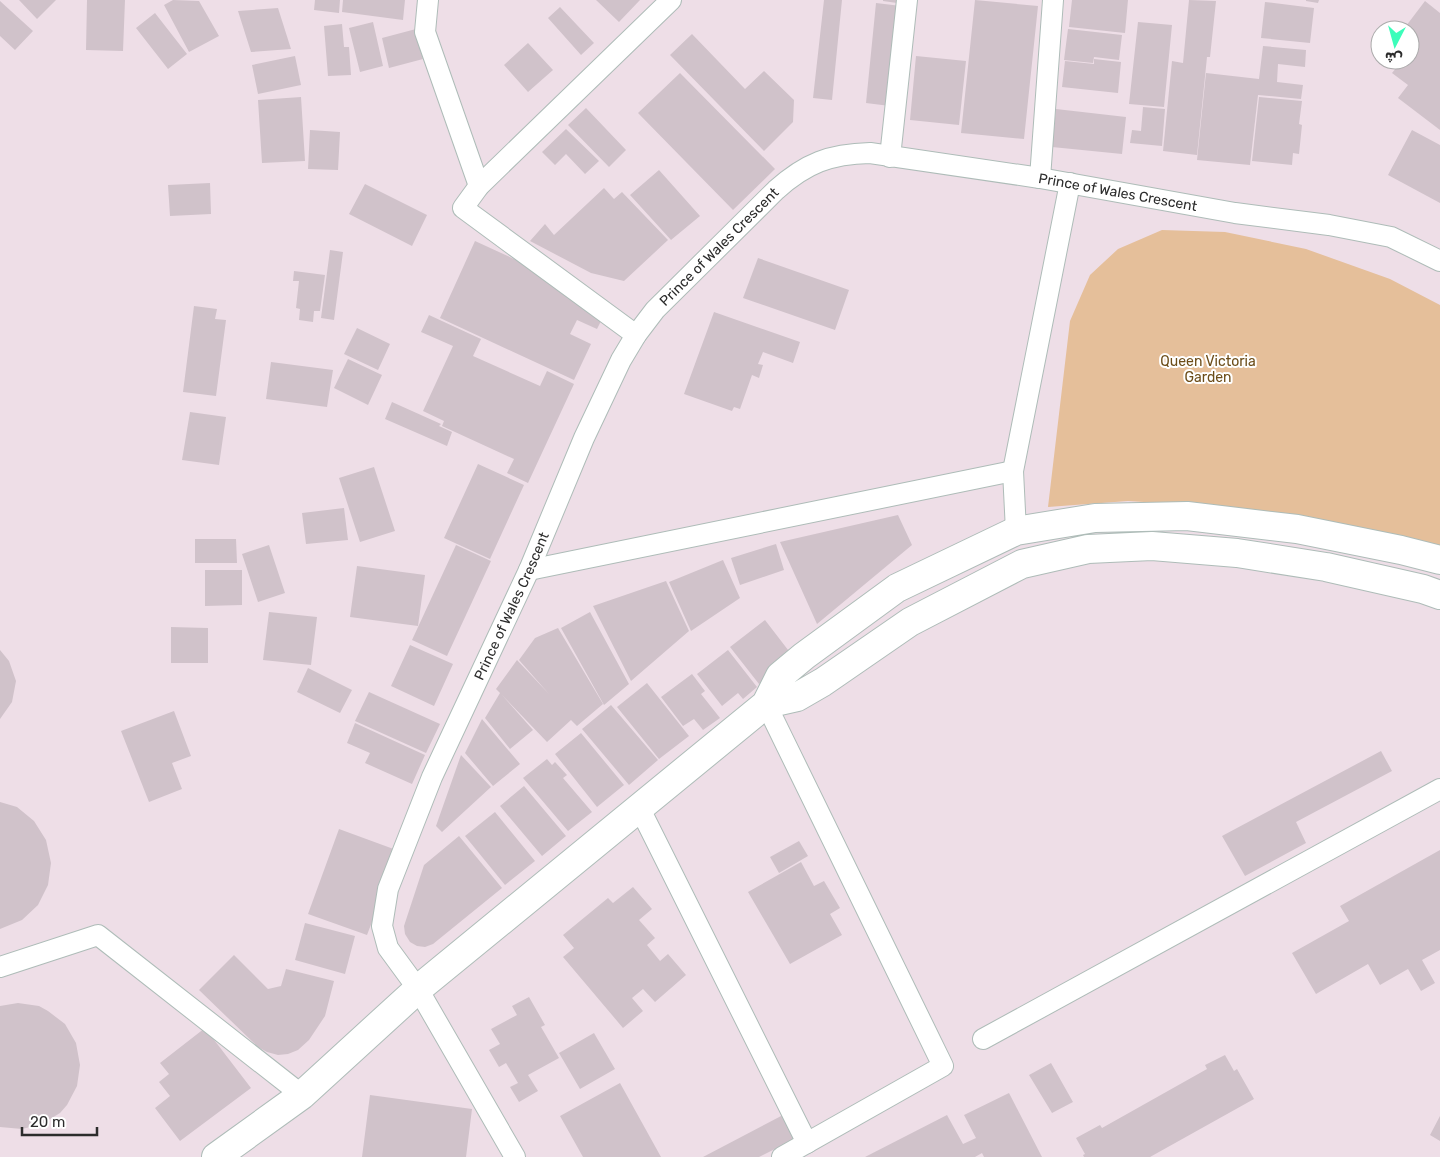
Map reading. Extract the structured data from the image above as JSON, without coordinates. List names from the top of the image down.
{
  "streets": {
    "street": ["Prince of Wales Crescent"]
  },
  "parks": ["Queen Victoria Garden"],
  "scale_bar": "20 m",
  "north": "bottom"
}
